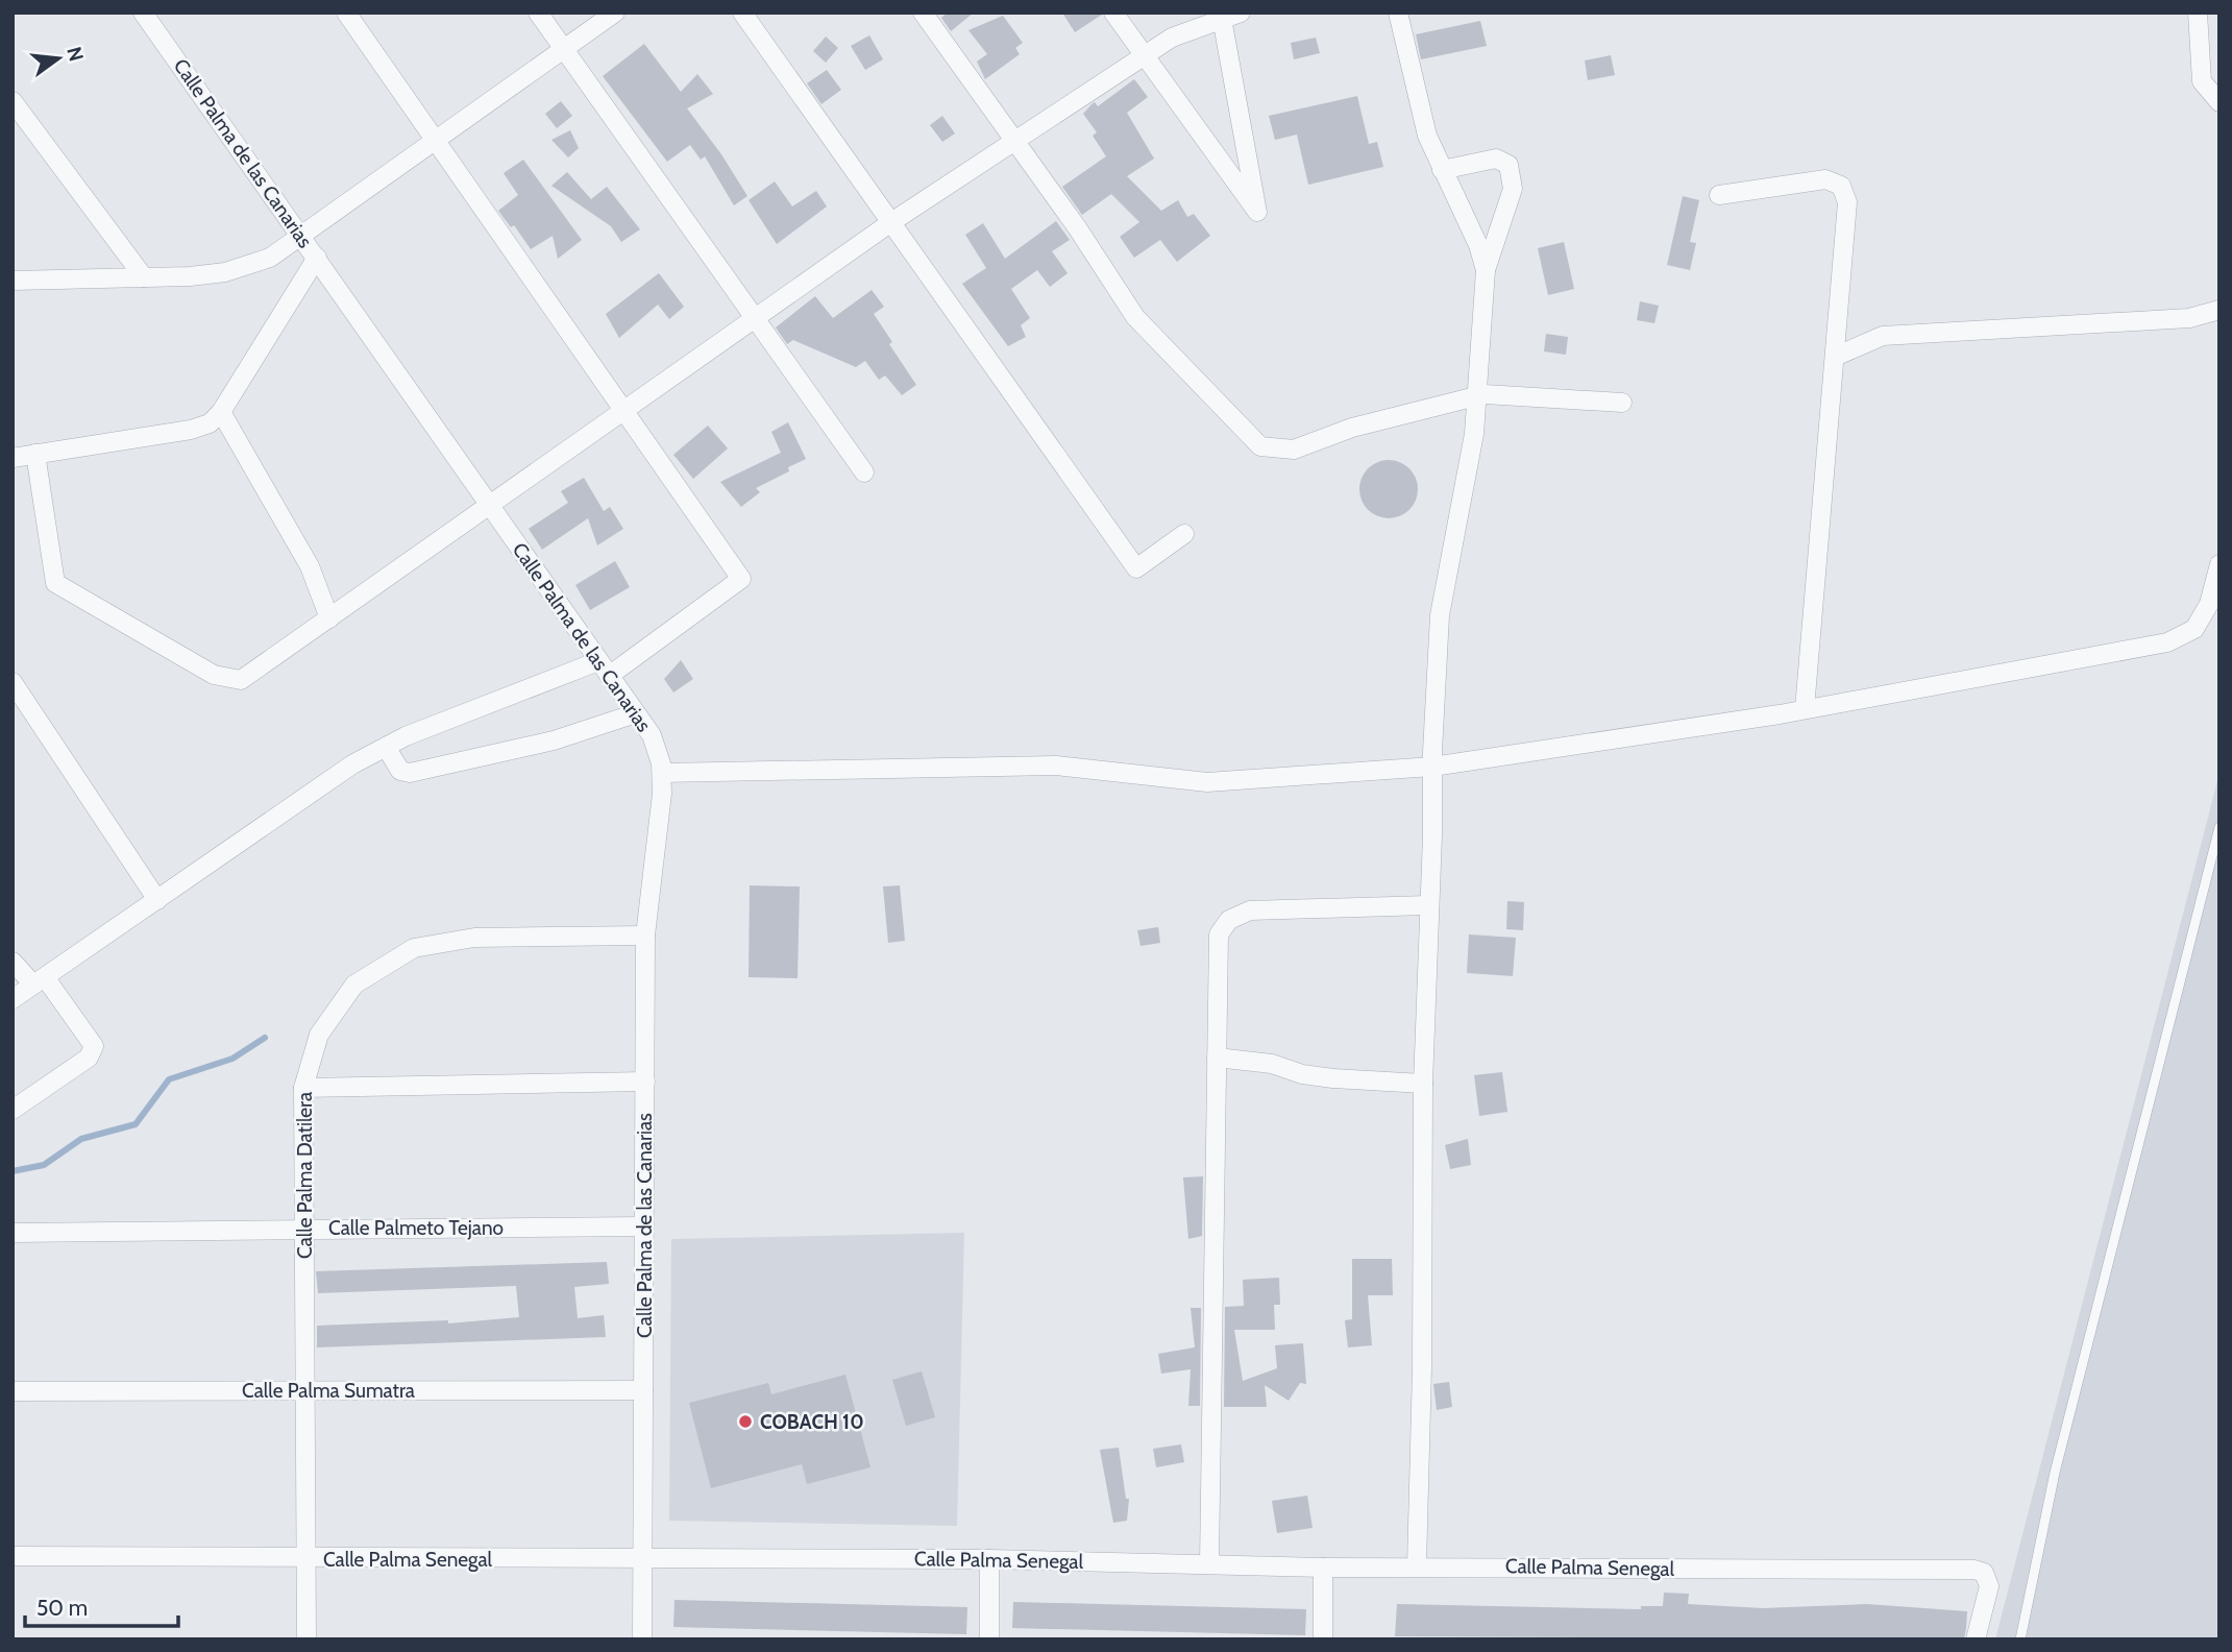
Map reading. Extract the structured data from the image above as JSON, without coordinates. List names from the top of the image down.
{
  "streets": {
    "street": [
      "Calle Palma de las Canarias",
      "Calle Palma Datilera",
      "Calle Palmeto Tejano",
      "Calle Palma Sumatra",
      "Calle Palma Senegal"
    ]
  },
  "crossings": [
    ["Calle Palma de las Canarias", "Calle Palma Datilera"],
    ["Calle Palma de las Canarias", "Calle Palmeto Tejano"],
    ["Calle Palma de las Canarias", "Calle Palma Sumatra"],
    ["Calle Palma de las Canarias", "Calle Palma Senegal"],
    ["Calle Palma Datilera", "Calle Palmeto Tejano"],
    ["Calle Palma Datilera", "Calle Palma Sumatra"],
    ["Calle Palma Datilera", "Calle Palma Senegal"]
  ],
  "places": ["COBACH 10"],
  "scale_bar": "50 m",
  "north": "right"
}
